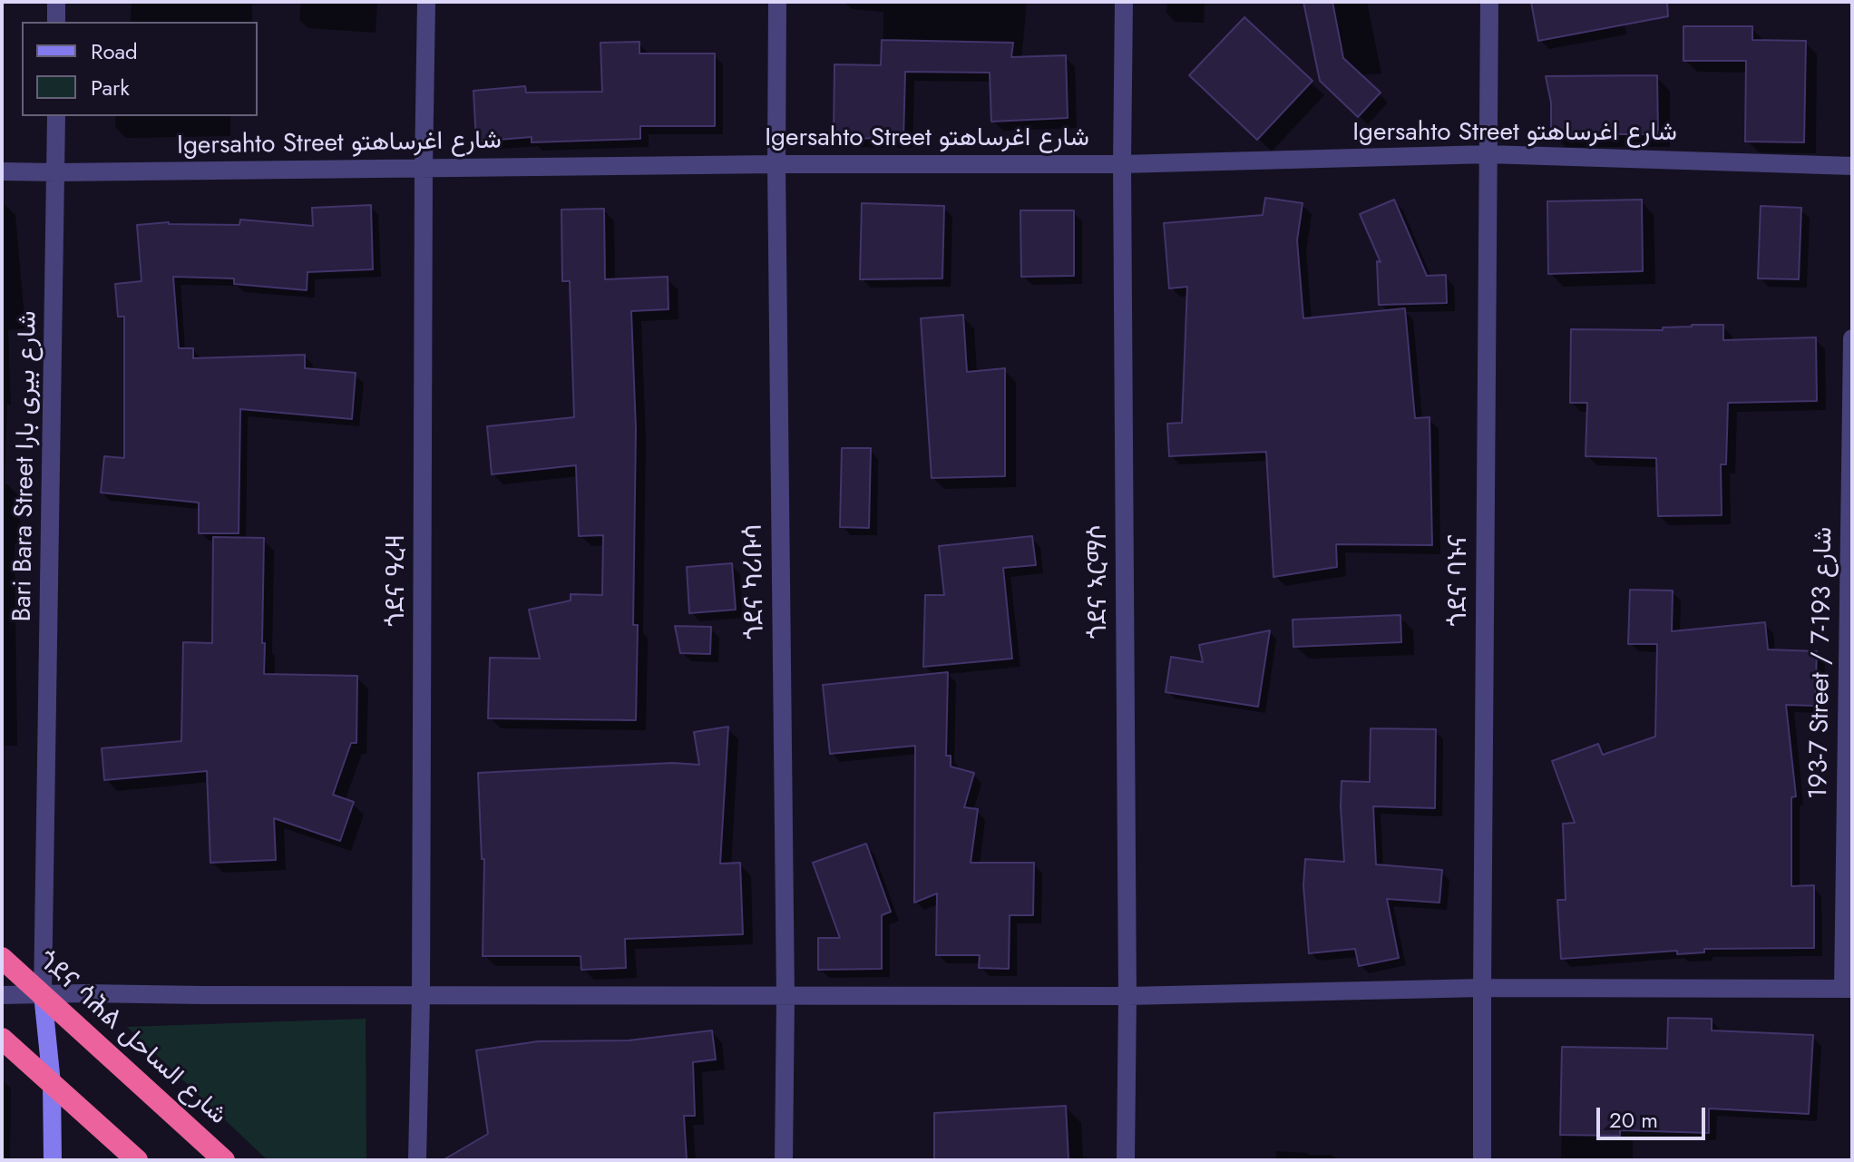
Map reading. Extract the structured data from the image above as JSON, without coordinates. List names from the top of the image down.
{
  "streets": {
    "highway": ["ጎደና ሳሕል شارع الساحل"],
    "street": [
      "Igersahto Street شارع اغرساهتو",
      "Bari Bara Street شارع بيرى بارا",
      "ጎደና ዓረዛ",
      "ጎደና ባኑና",
      "ጎደና ካሪቡሳ",
      "ጎደና ኣርማሶ",
      "193-7 Street / شارع 193-7"
    ]
  },
  "crossings": [
    ["Igersahto Street شارع اغرساهتو", "Bari Bara Street شارع بيرى بارا"],
    ["Igersahto Street شارع اغرساهتو", "ጎደና ዓረዛ"],
    ["Igersahto Street شارع اغرساهتو", "ጎደና ባኑና"],
    ["Igersahto Street شارع اغرساهتو", "ጎደና ካሪቡሳ"],
    ["Igersahto Street شارع اغرساهتو", "ጎደና ኣርማሶ"],
    ["Bari Bara Street شارع بيرى بارا", "ጎደና ሳሕል شارع الساحل"]
  ],
  "legend": ["Road", "Park"],
  "scale_bar": "20 m"
}
